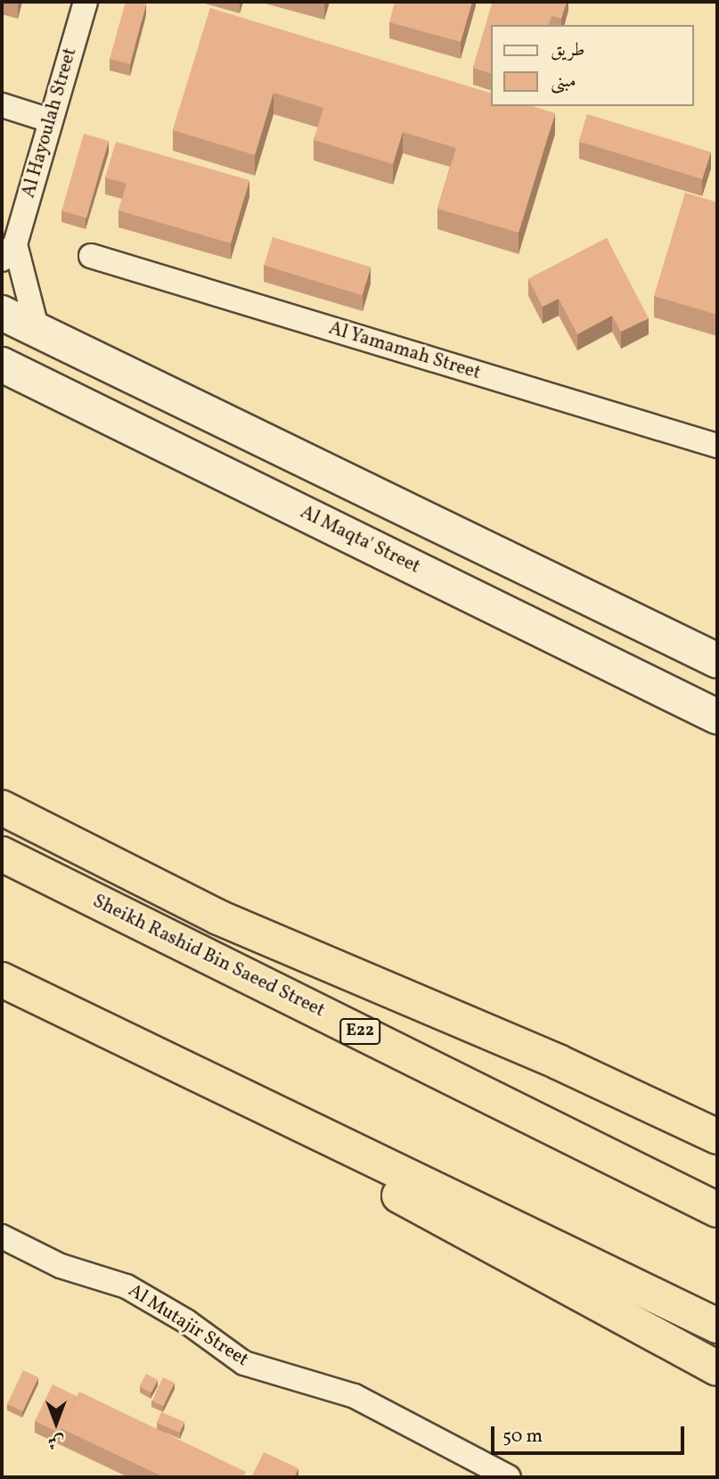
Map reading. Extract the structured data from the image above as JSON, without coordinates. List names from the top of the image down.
{
  "streets": {
    "highway": ["Sheikh Rashid Bin Saeed Street", "E22"],
    "street": [
      "Al Hayoulah Street",
      "Al Yamamah Street",
      "Al Maqta' Street",
      "Al Mutajir Street"
    ]
  },
  "legend": ["طريق", "مبنى"],
  "scale_bar": "50 m",
  "north": "bottom"
}
